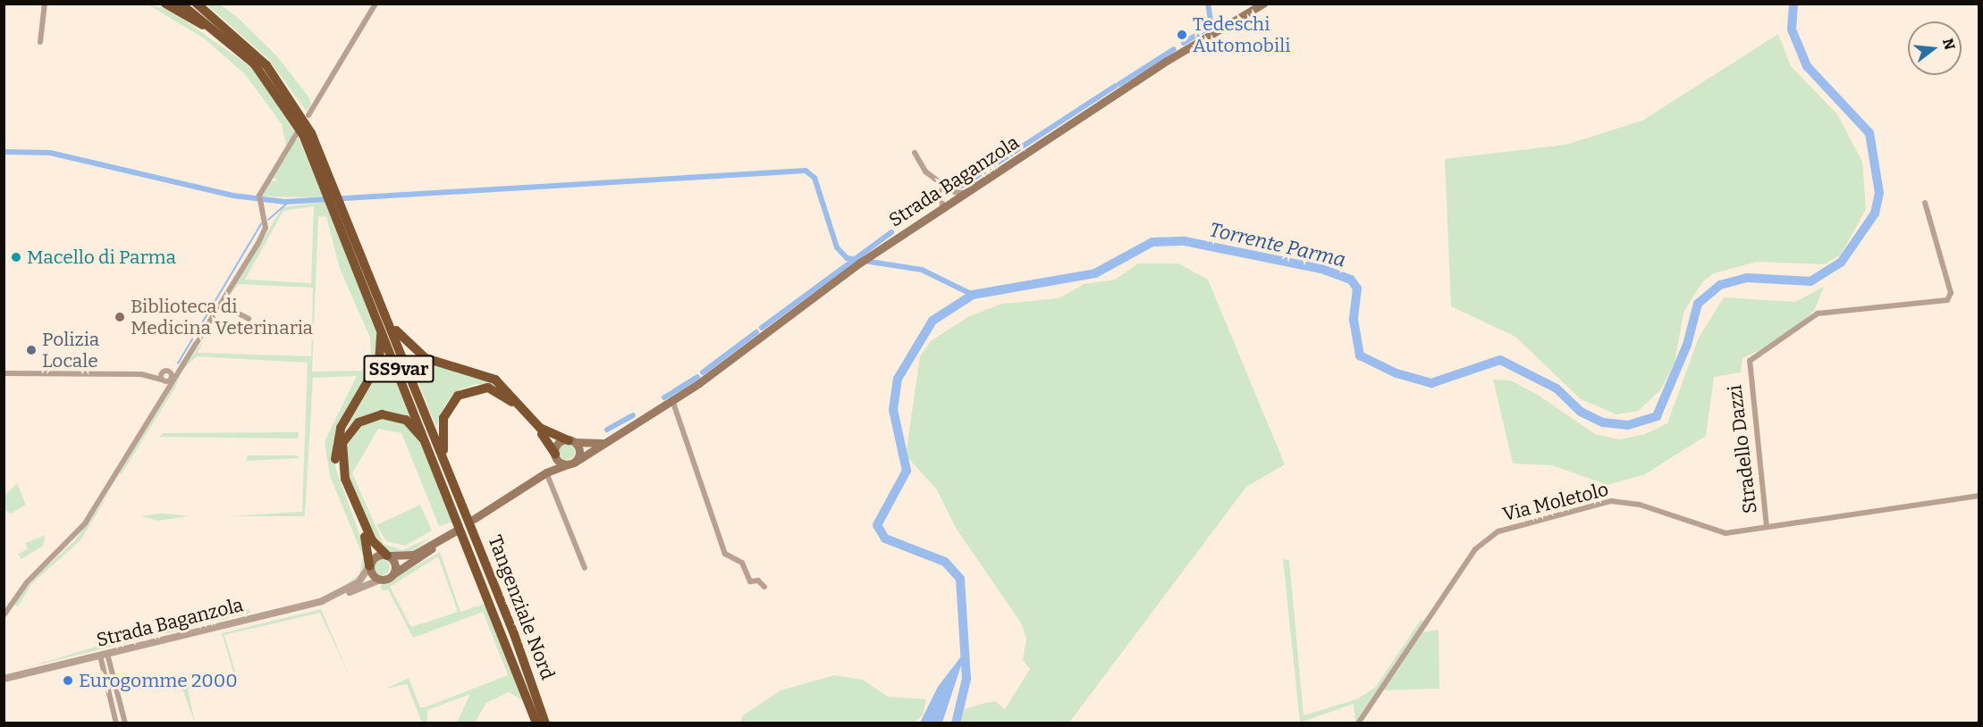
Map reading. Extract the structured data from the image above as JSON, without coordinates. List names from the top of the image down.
{
  "streets": {
    "highway": ["SS9var", "Tangenziale Nord"],
    "main road": ["Strada Baganzola"],
    "street": ["Stradello Dazzi", "Via Moletolo"]
  },
  "crossings": [
    ["SS9var", "Tangenziale Nord"],
    ["Stradello Dazzi", "Via Moletolo"]
  ],
  "water": ["Torrente Parma"],
  "places": [
    "Tedeschi Automobili",
    "Macello di Parma",
    "Biblioteca di Medicina Veterinaria",
    "Polizia Locale",
    "Eurogomme 2000"
  ],
  "north": "right"
}
